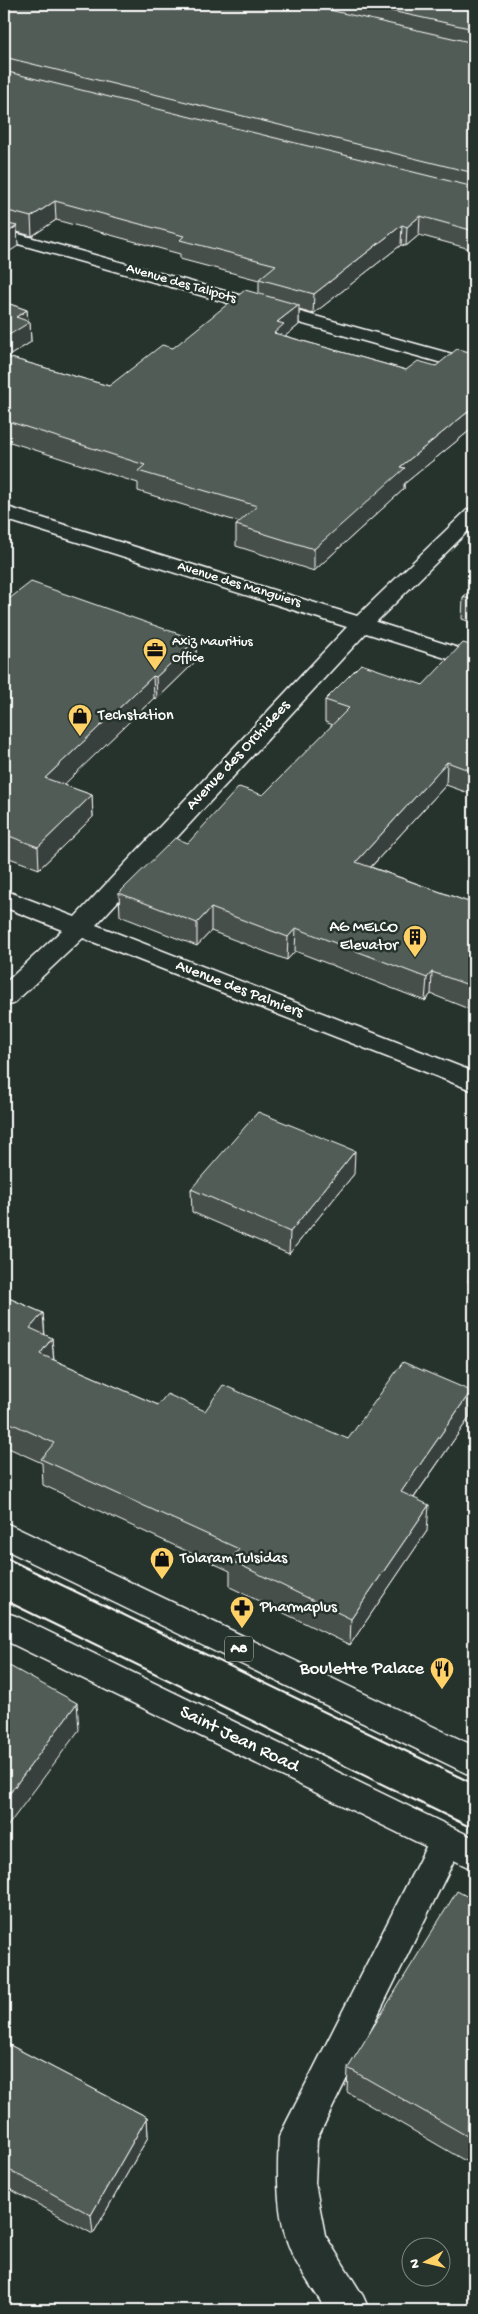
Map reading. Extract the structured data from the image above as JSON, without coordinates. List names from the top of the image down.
{
  "streets": {
    "street": [
      "Avenue des Talipots",
      "Avenue des Manguiers",
      "Avenue des Orchidees",
      "Avenue des Palmiers",
      "A8",
      "Saint Jean Road"
    ]
  },
  "crossings": [
    ["Avenue des Manguiers", "Avenue des Orchidees"],
    ["Avenue des Orchidees", "Avenue des Palmiers"]
  ],
  "places": {
    "office": ["Axiz Mauritius Office"],
    "shop": ["Techstation", "Tolaram Tulsidas"],
    "building": ["AG MELCO Elevator"],
    "pharmacy": ["Pharmaplus"],
    "restaurant": ["Boulette Palace"]
  },
  "north": "left"
}
